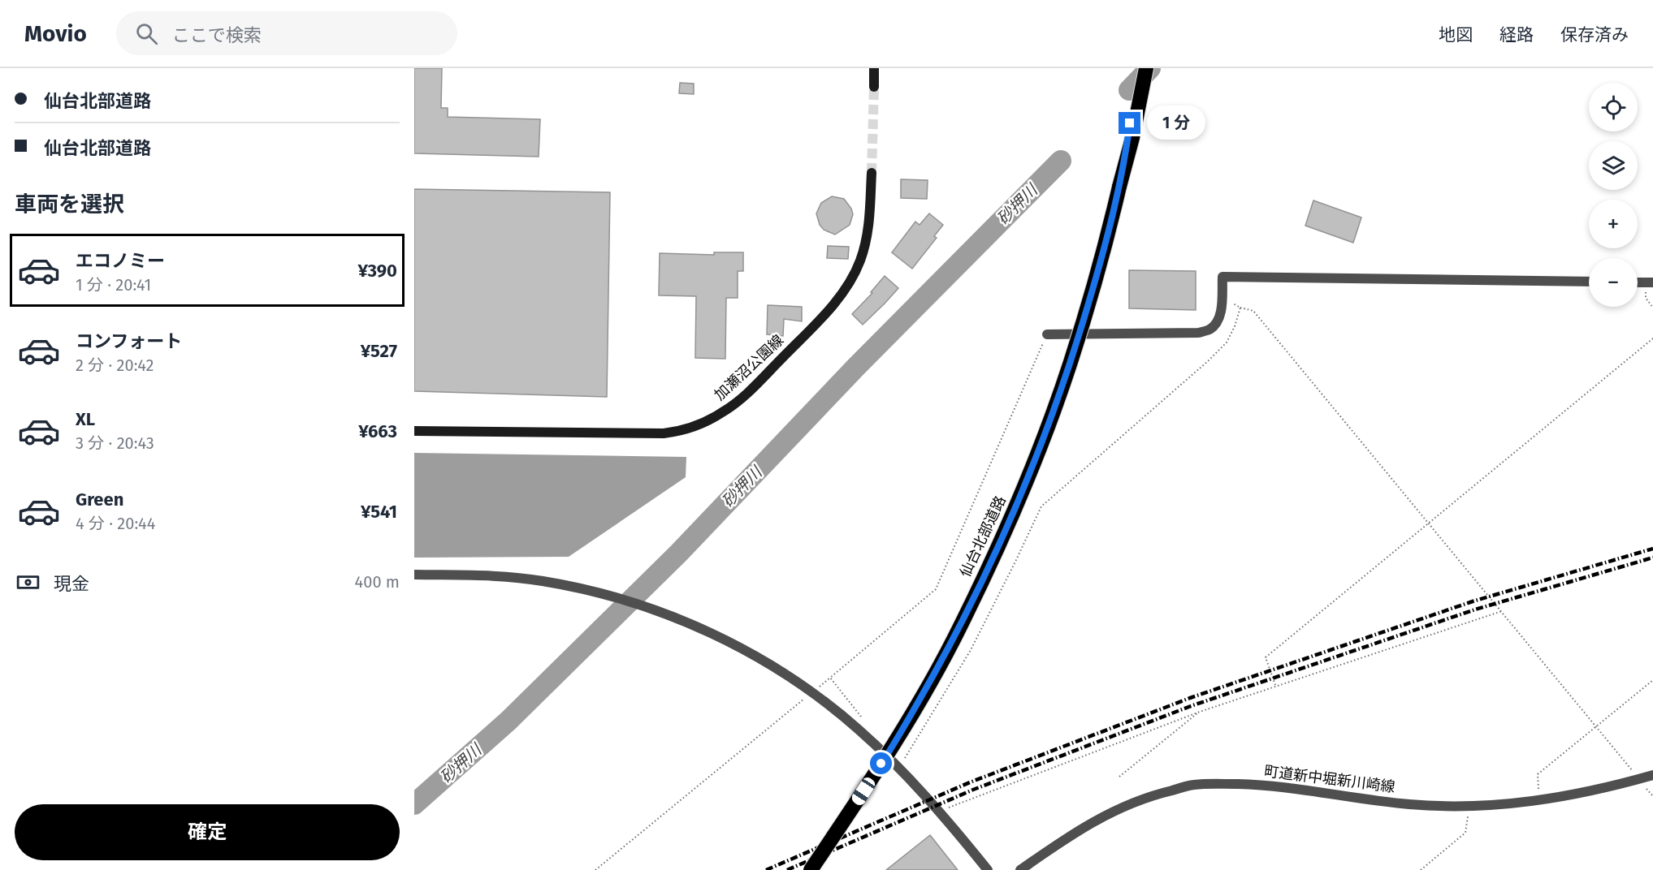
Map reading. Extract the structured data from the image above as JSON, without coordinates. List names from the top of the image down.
{
  "streets": {
    "highway": ["仙台北部道路"],
    "main road": ["加瀬沼公園線"],
    "street": ["町道新中堀新川崎線"]
  },
  "water": ["砂押川"],
  "page": {
    "header": "Movio",
    "search": "ここで検索",
    "nav": ["地図", "経路", "保存済み"],
    "banner": ["仙台北部道路", "仙台北部道路"],
    "map_buttons": ["+", "−"],
    "bubble": "1 分",
    "heading": "車両を選択",
    "list": [
      {
        "name": "エコノミー",
        "note": "1 分 · 20:41",
        "value": "¥390"
      },
      {
        "name": "コンフォート",
        "note": "2 分 · 20:42",
        "value": "¥527"
      },
      {
        "name": "XL",
        "note": "3 分 · 20:43",
        "value": "¥663"
      },
      {
        "name": "Green",
        "note": "4 分 · 20:44",
        "value": "¥541"
      }
    ],
    "pay": ["現金", "400 m"],
    "buttons": "確定"
  }
}
